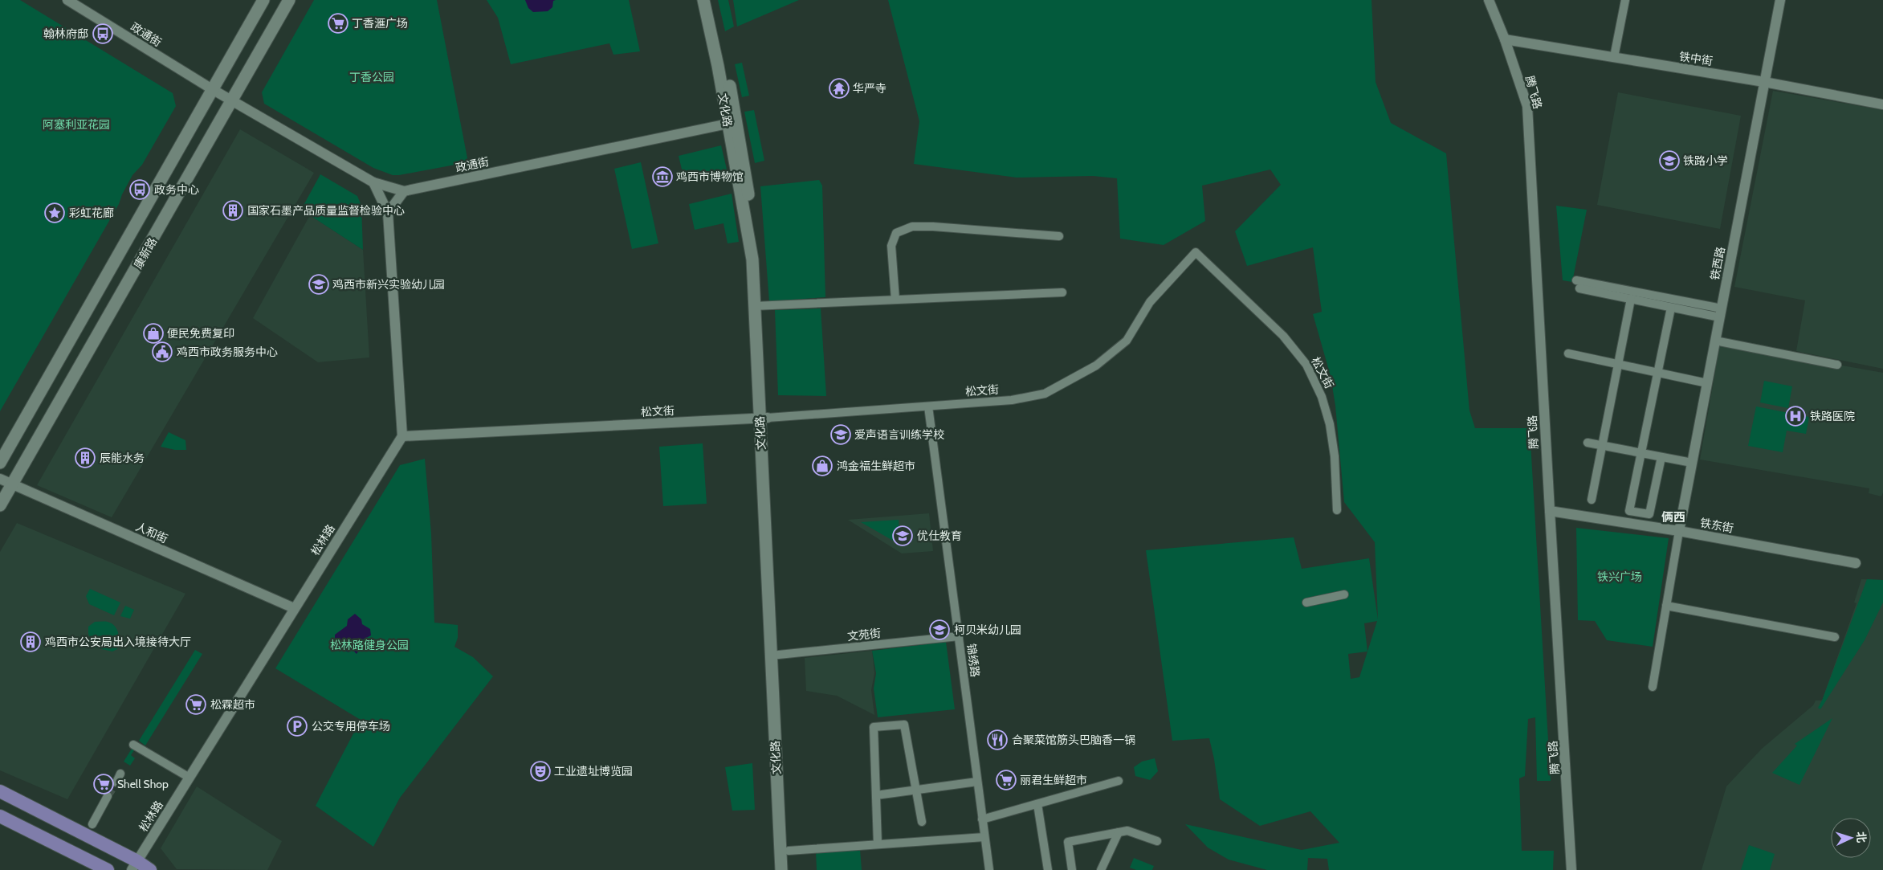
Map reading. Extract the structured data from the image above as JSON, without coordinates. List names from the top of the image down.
{
  "streets": {
    "main road": ["文化路", "康新路"],
    "street": [
      "政通街",
      "铁中街",
      "腾飞路",
      "铁西路",
      "松文街",
      "铁东街",
      "人和街",
      "松林路",
      "文苑街",
      "锦绣路"
    ]
  },
  "crossings": [
    ["政通街", "文化路"],
    ["政通街", "康新路"],
    ["铁中街", "腾飞路"],
    ["铁中街", "铁西路"],
    ["腾飞路", "铁东街"],
    ["文化路", "松文街"],
    ["文化路", "文苑街"],
    ["康新路", "人和街"],
    ["铁西路", "铁东街"],
    ["松文街", "松林路"],
    ["松文街", "锦绣路"],
    ["人和街", "松林路"],
    ["文苑街", "锦绣路"]
  ],
  "districts": ["俩西"],
  "parks": [
    "丁香公园",
    "阿塞利亚花园",
    "铁兴广场",
    "松林路健身公园"
  ],
  "places": {
    "supermarket": [
      "丁香滙广场",
      "松霖超市",
      "丽君生鲜超市",
      "Shell Shop"
    ],
    "bus stop": ["翰林府邸", "政务中心"],
    "temple": ["华严寺"],
    "school or university": [
      "铁路小学",
      "鸡西市新兴实验幼儿园",
      "爱声语言训练学校",
      "优仕教育",
      "柯贝米幼儿园"
    ],
    "museum": ["鸡西市博物馆"],
    "building": ["国家石墨产品质量监督检验中心", "辰能水务", "鸡西市公安局出入境接待大厅"],
    "place": ["彩虹花廊"],
    "shop": ["便民免费复印", "鸿金福生鲜超市"],
    "public building": ["鸡西市政务服务中心"],
    "hospital": ["铁路医院"],
    "parking": ["公交专用停车场"],
    "restaurant": ["合聚菜馆筋头巴脑香一锅"],
    "theatre": ["工业遗址博览园"]
  },
  "north": "right"
}
